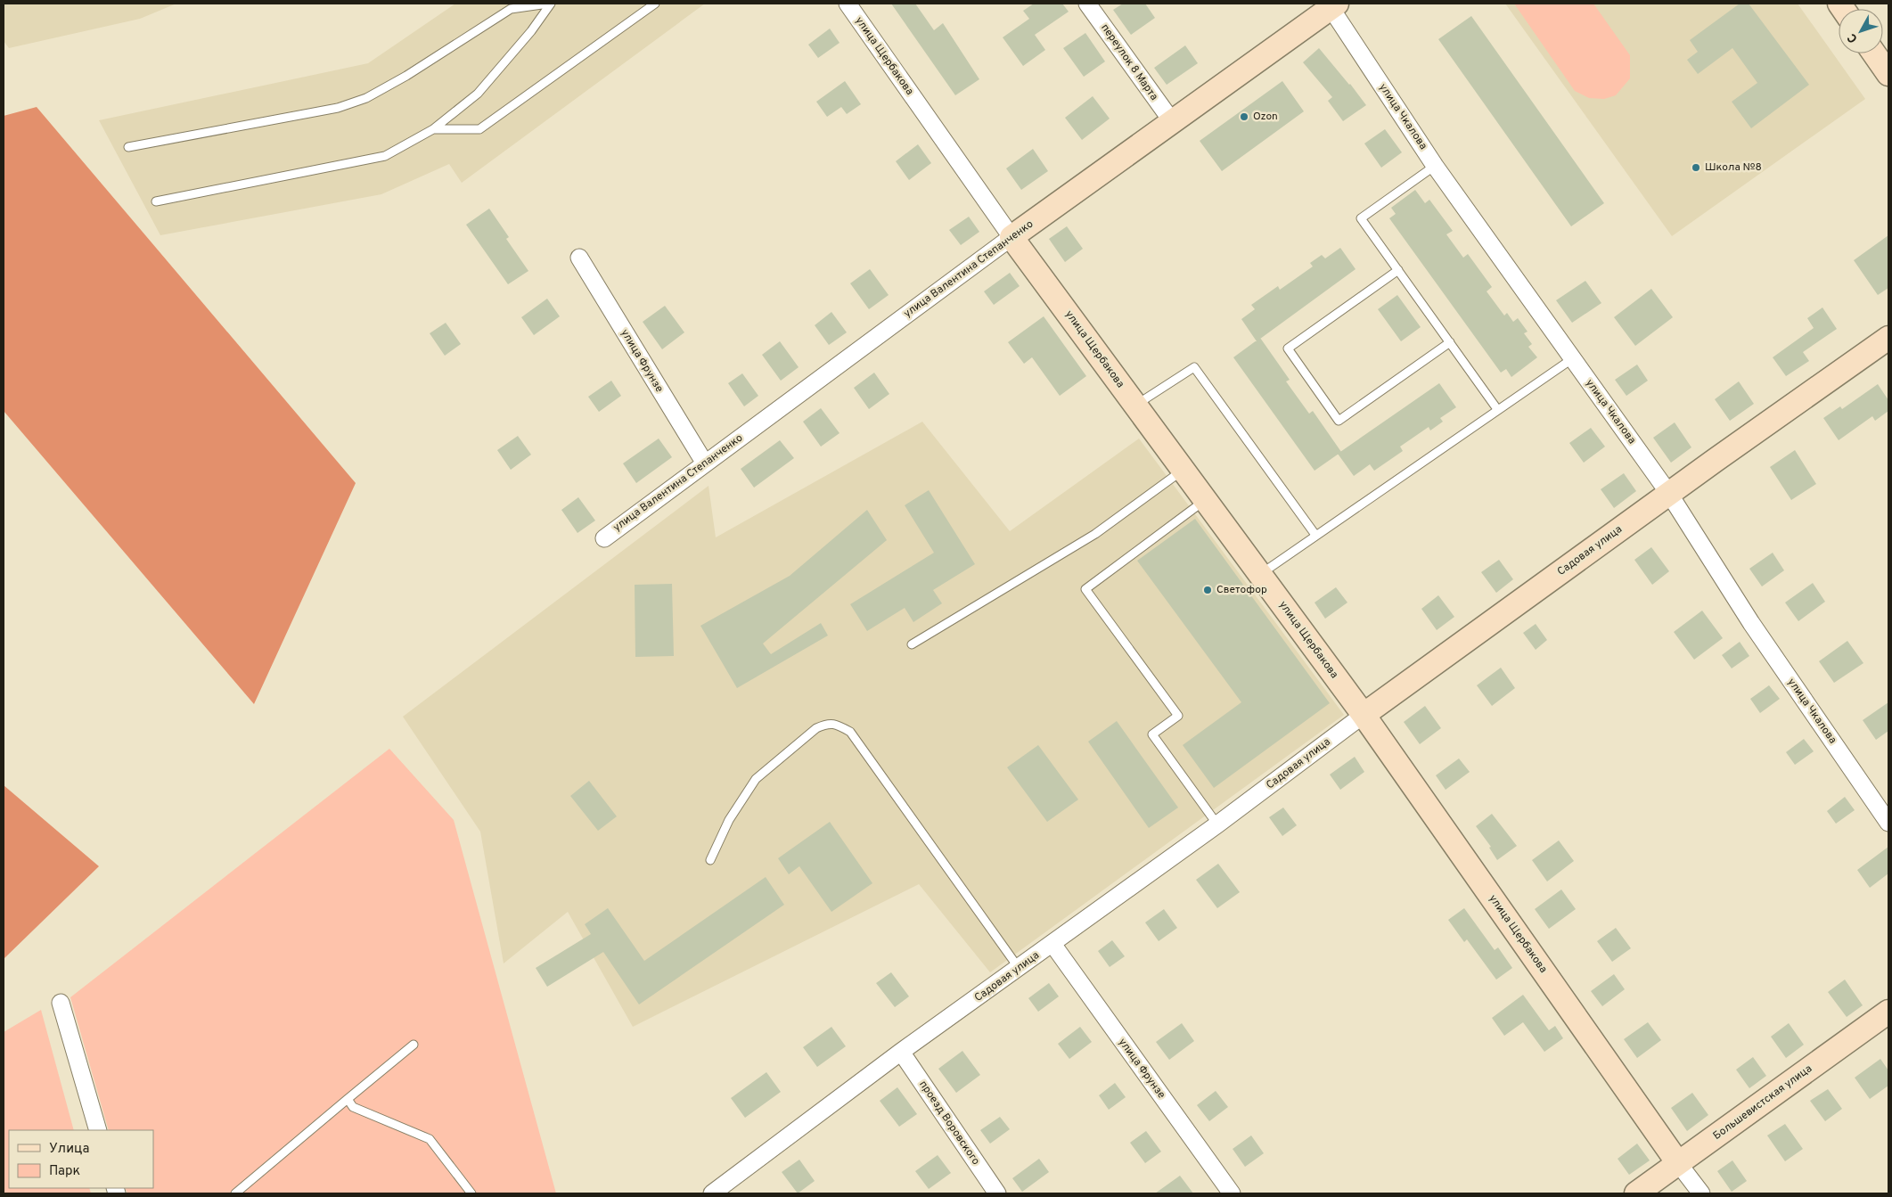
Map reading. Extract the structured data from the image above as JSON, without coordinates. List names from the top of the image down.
{
  "streets": {
    "street": [
      "улица Щербакова",
      "переулок 8 Марта",
      "улица Чкалова",
      "улица Валентина Степанченко",
      "улица Фрунзе",
      "Садовая улица",
      "Большевистская улица",
      "проезд Воровского"
    ]
  },
  "crossings": [
    ["улица Щербакова", "улица Валентина Степанченко"],
    ["улица Щербакова", "Садовая улица"],
    ["улица Щербакова", "Большевистская улица"],
    ["переулок 8 Марта", "улица Валентина Степанченко"],
    ["улица Чкалова", "улица Валентина Степанченко"],
    ["улица Чкалова", "Садовая улица"],
    ["улица Валентина Степанченко", "улица Фрунзе"],
    ["улица Фрунзе", "Садовая улица"],
    ["Садовая улица", "проезд Воровского"]
  ],
  "places": ["Ozon", "Школа №8", "Светофор"],
  "legend": ["Улица", "Парк"],
  "north": "bottom left"
}
